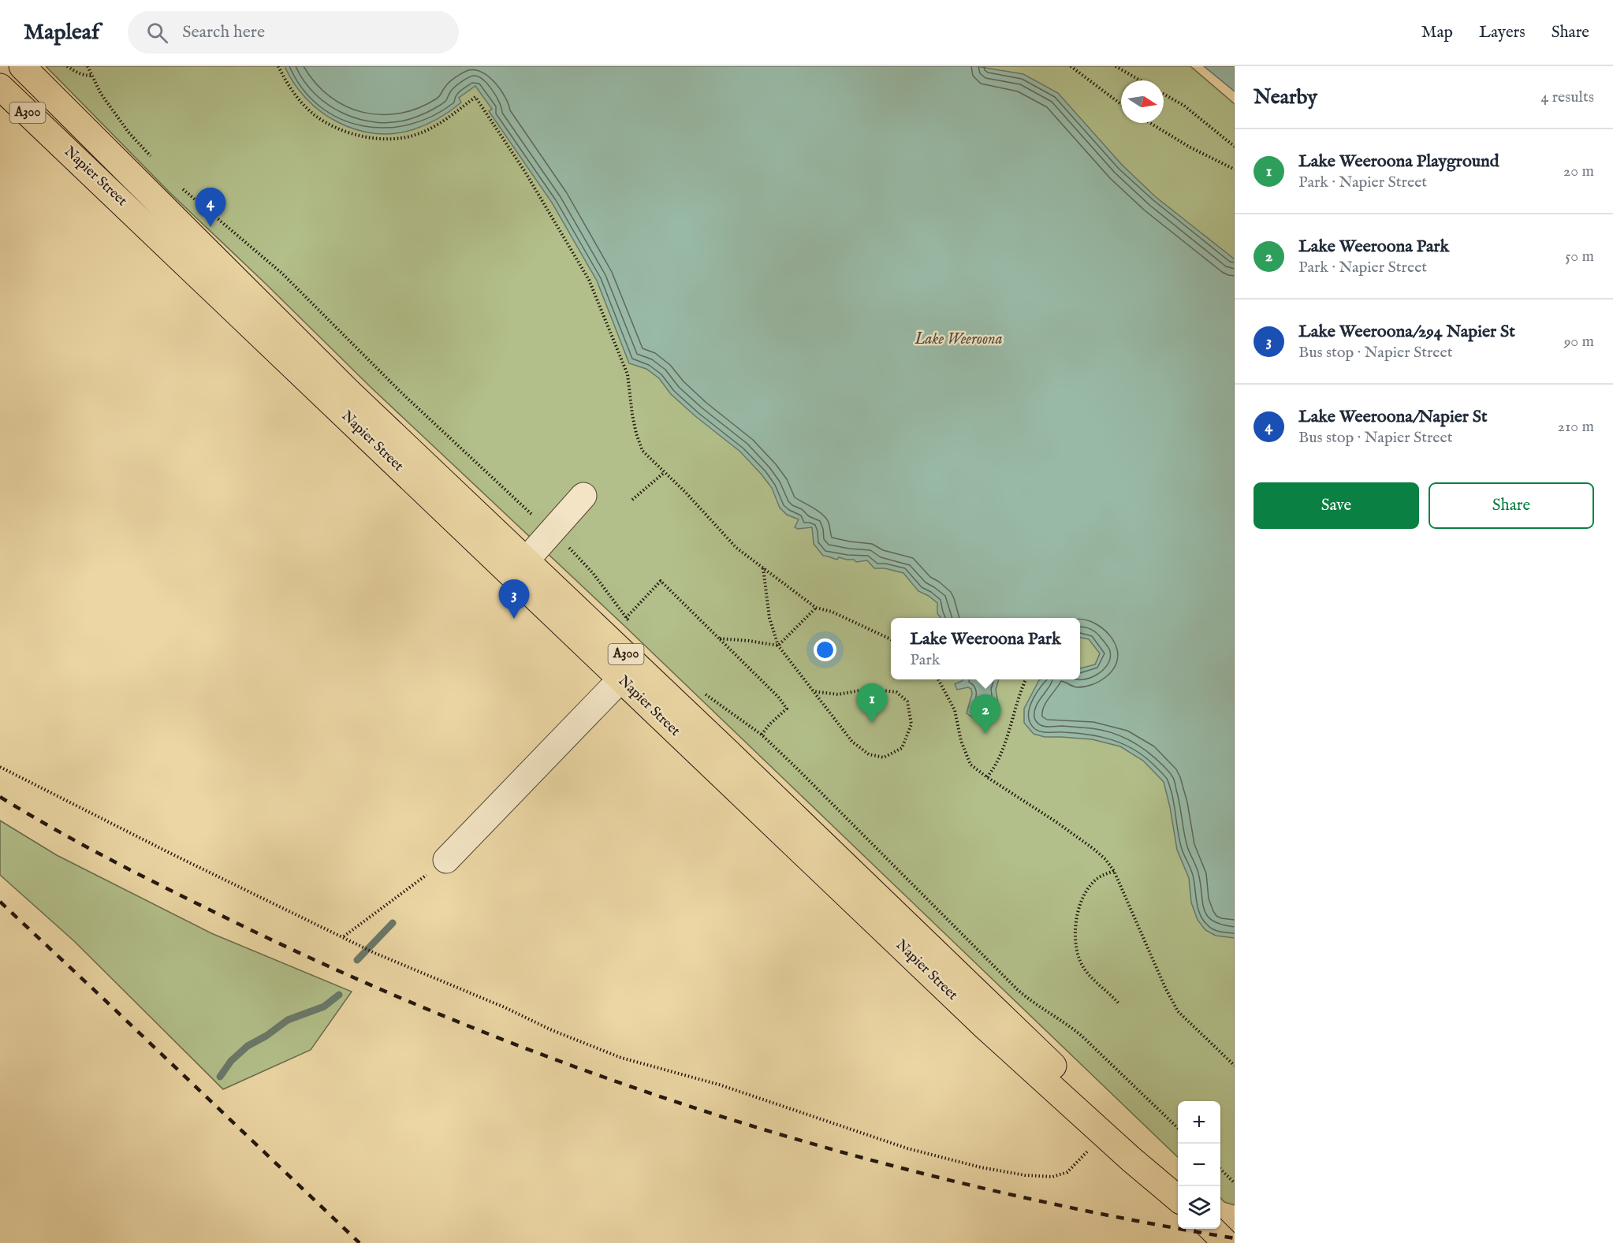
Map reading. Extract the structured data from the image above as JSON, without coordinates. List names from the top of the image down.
{
  "streets": {
    "highway": ["A300", "Napier Street"]
  },
  "water": ["Lake Weeroona"],
  "north": "right",
  "page": {
    "header": "Mapleaf",
    "search": "Search here",
    "nav": ["Map", "Layers", "Share"],
    "heading": ["Nearby", "4 results"],
    "list": [
      {
        "mark": "1",
        "name": "Lake Weeroona Playground",
        "note": "Park · Napier Street",
        "value": "20 m"
      },
      {
        "mark": "2",
        "name": "Lake Weeroona Park",
        "note": "Park · Napier Street",
        "value": "50 m"
      },
      {
        "mark": "3",
        "name": "Lake Weeroona/294 Napier St",
        "note": "Bus stop · Napier Street",
        "value": "90 m"
      },
      {
        "mark": "4",
        "name": "Lake Weeroona/Napier St",
        "note": "Bus stop · Napier Street",
        "value": "210 m"
      }
    ],
    "pins": [
      "4",
      "3",
      "1",
      "2"
    ],
    "buttons": ["Save", "Share"],
    "popup": ["Lake Weeroona Park", "Park"],
    "map_buttons": ["+", "−"]
  }
}
